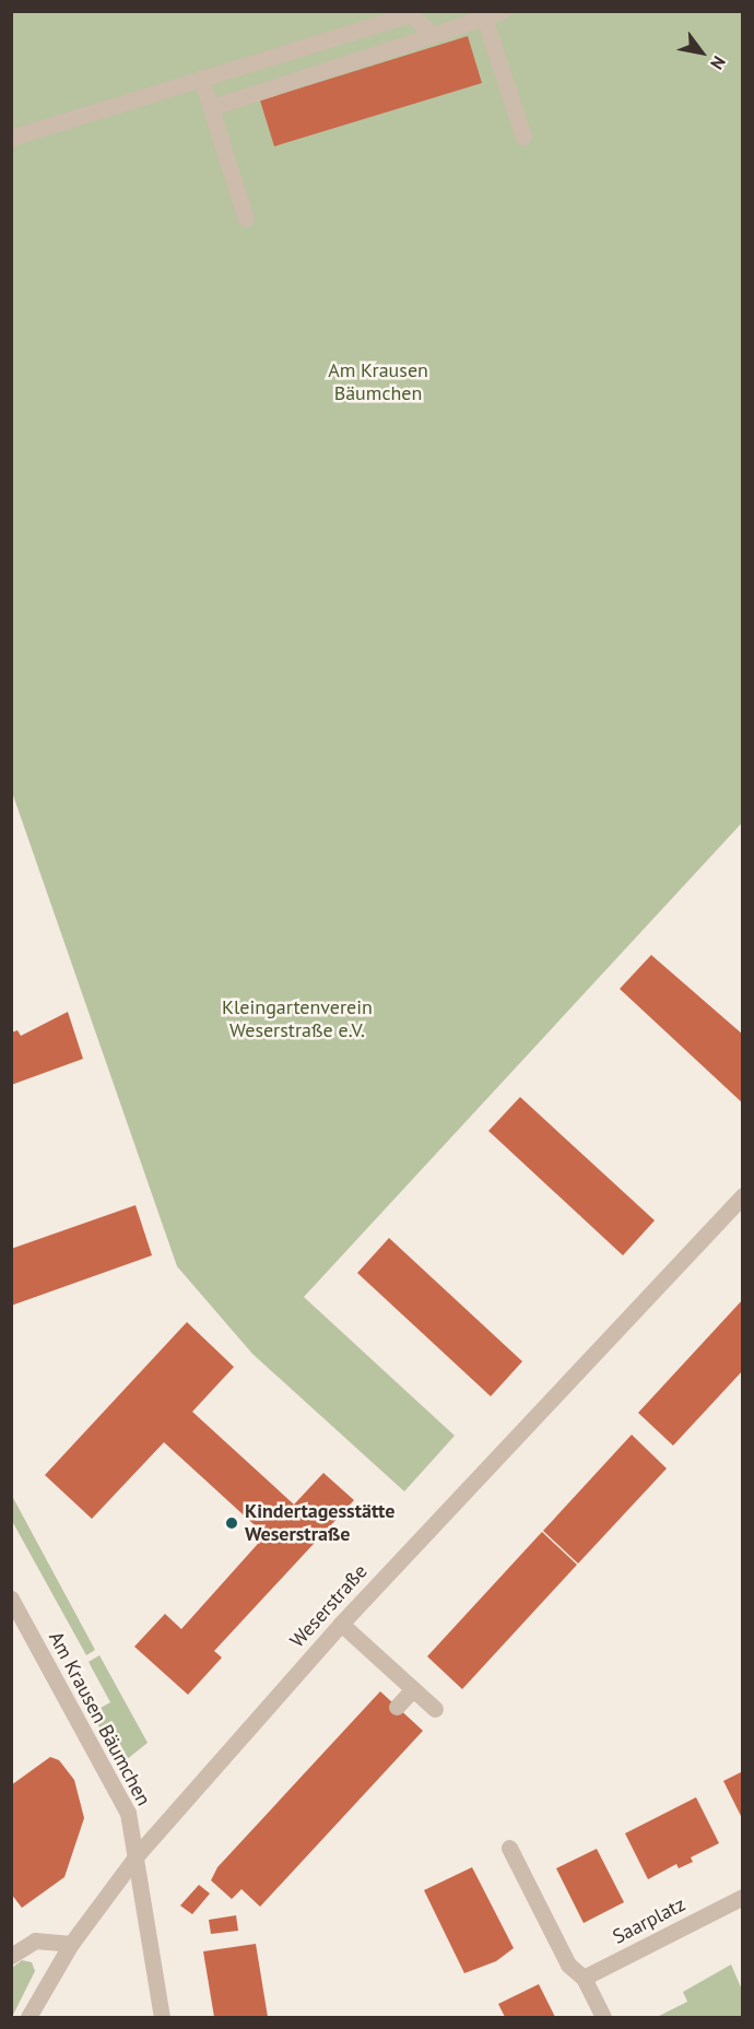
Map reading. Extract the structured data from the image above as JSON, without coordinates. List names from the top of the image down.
{
  "streets": {
    "street": ["Weserstraße", "Am Krausen Bäumchen", "Saarplatz"]
  },
  "crossings": [
    ["Weserstraße", "Am Krausen Bäumchen"]
  ],
  "parks": ["Am Krausen Bäumchen", "Kleingartenverein Weserstraße e.V."],
  "places": ["Kindertagesstätte Weserstraße"],
  "north": "bottom right"
}
